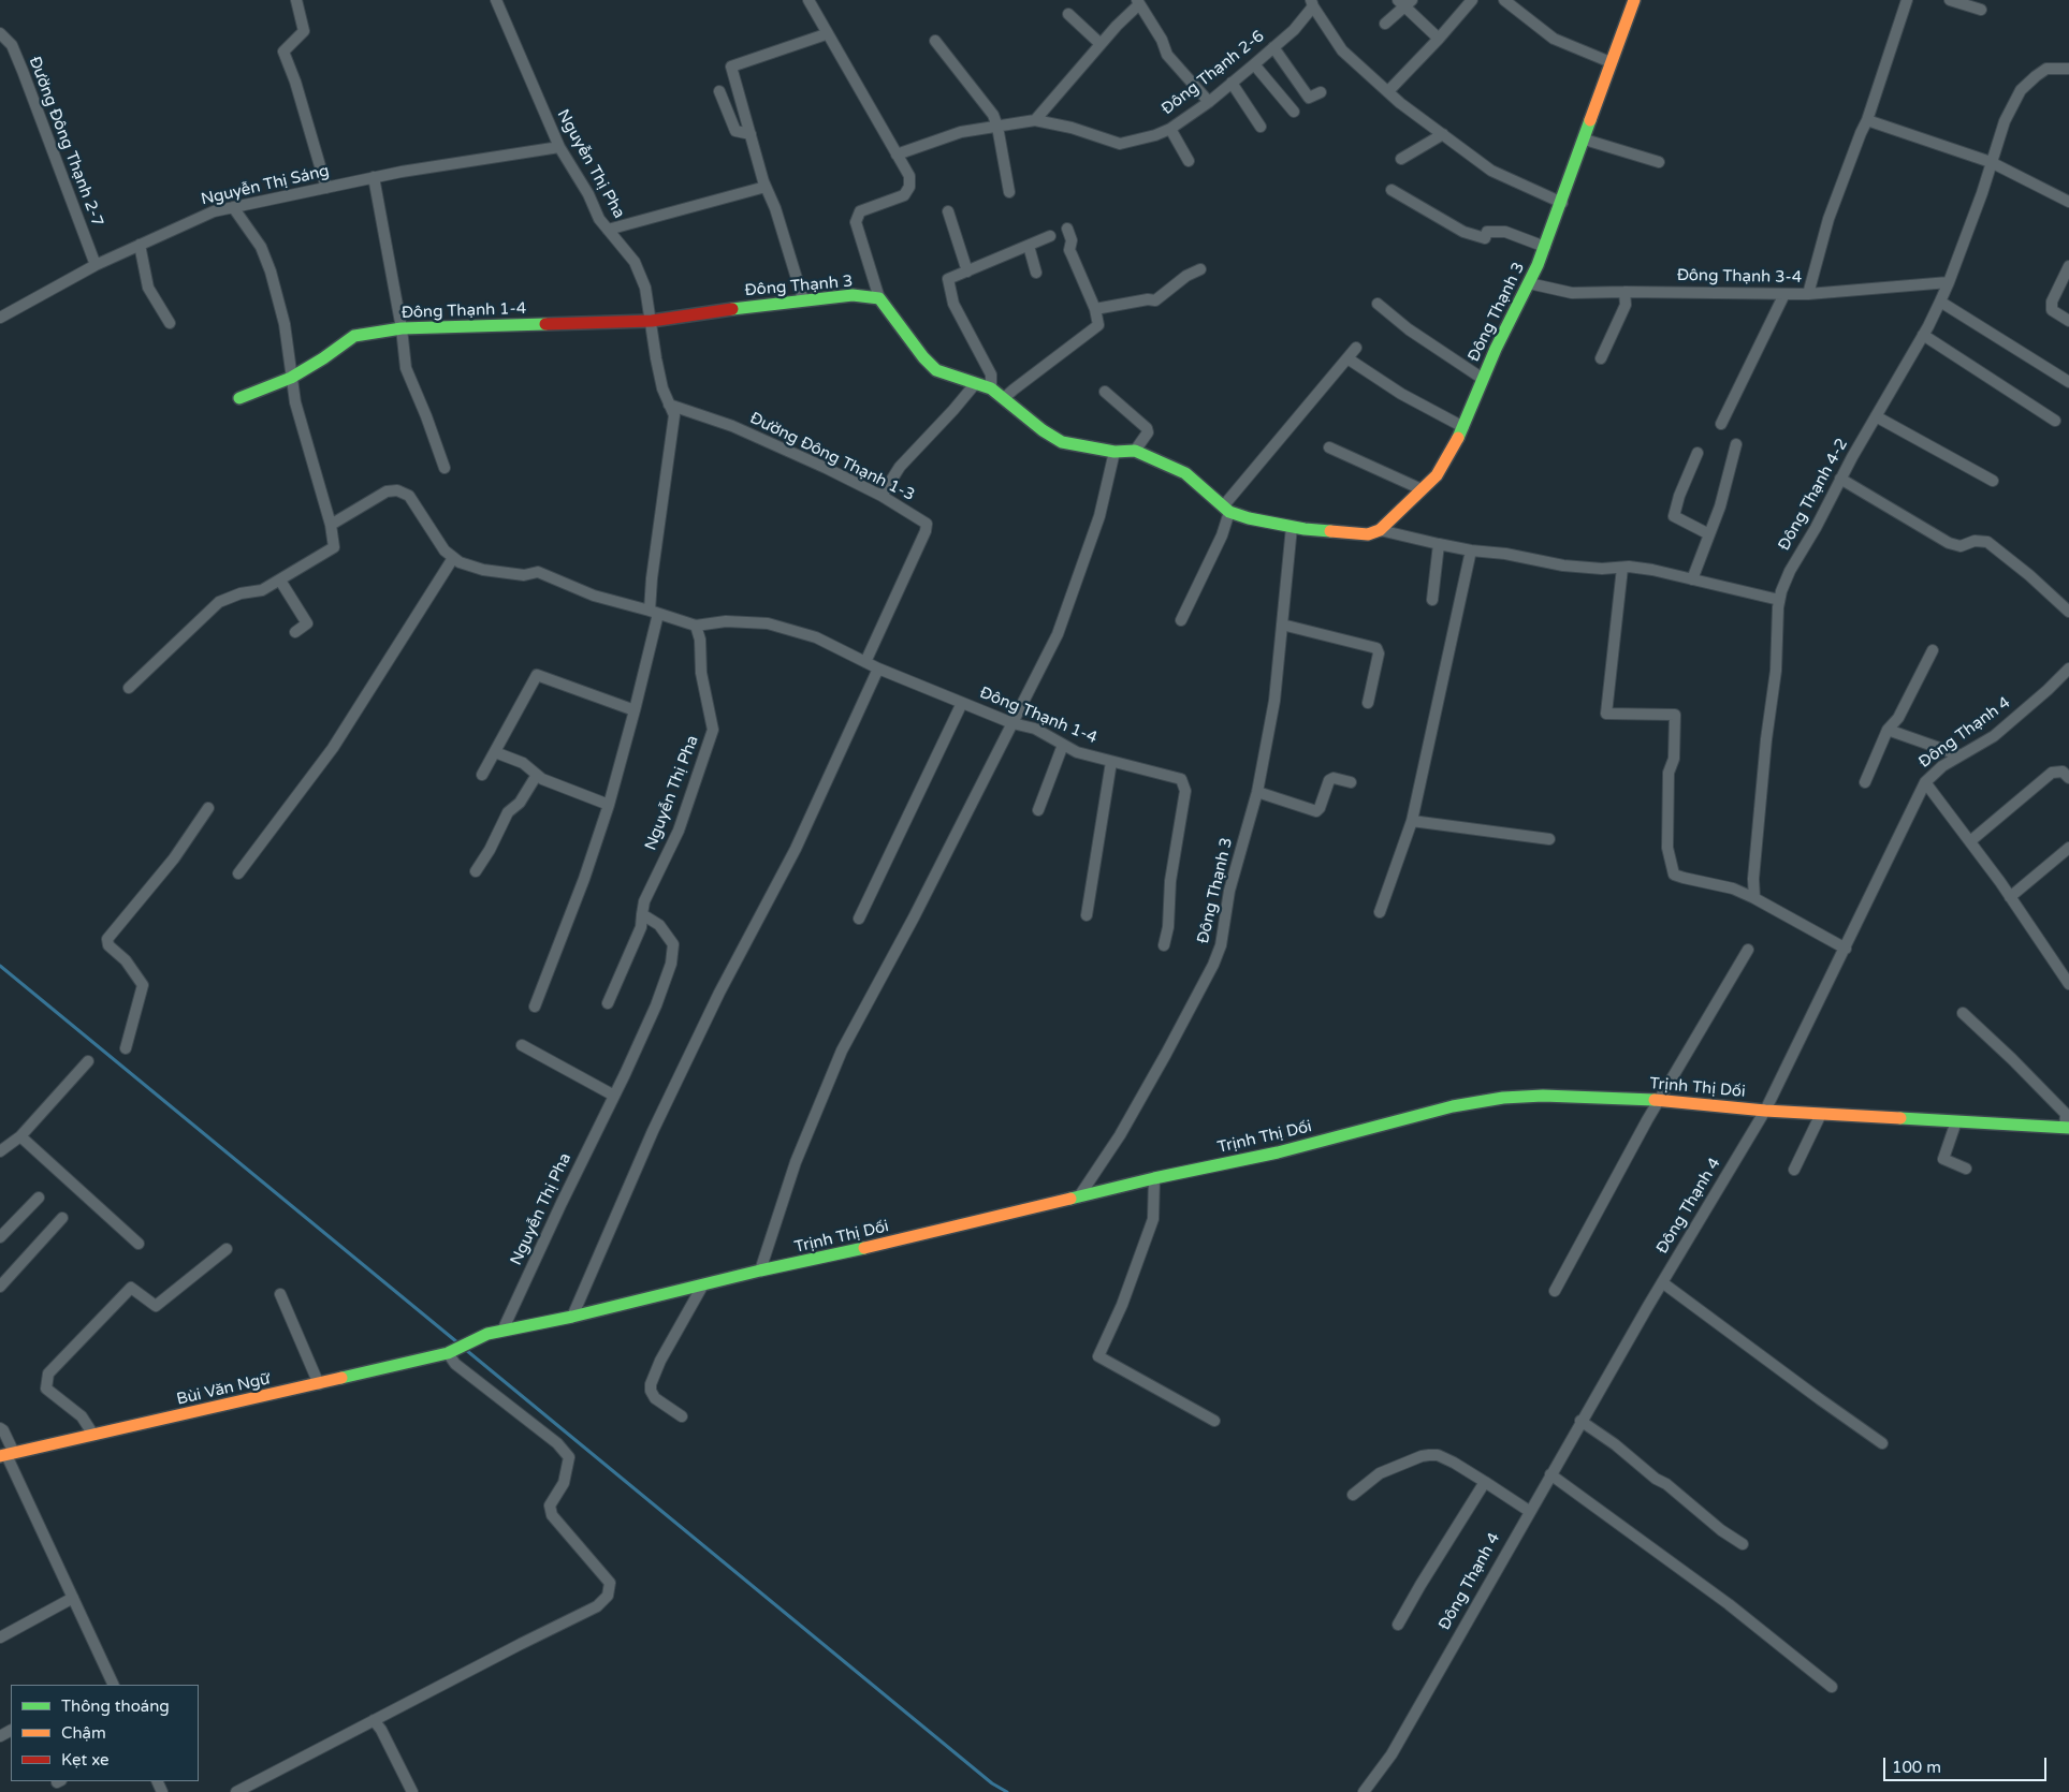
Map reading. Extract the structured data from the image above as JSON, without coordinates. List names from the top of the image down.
{
  "streets": {
    "main road": [
      "Đông Thạnh 3",
      "Đông Thạnh 1-4",
      "Trịnh Thị Dối",
      "Bùi Văn Ngữ"
    ],
    "street": [
      "Đông Thạnh 2-6",
      "Đường Đông Thạnh 2-7",
      "Nguyễn Thị Pha",
      "Nguyễn Thị Sáng",
      "Đông Thạnh 3-4",
      "Đường Đông Thạnh 1-3",
      "Đông Thạnh 4-2",
      "Đông Thạnh 4"
    ]
  },
  "crossings": [
    ["Đường Đông Thạnh 2-7", "Nguyễn Thị Sáng"],
    ["Nguyễn Thị Pha", "Nguyễn Thị Sáng"],
    ["Nguyễn Thị Pha", "Đông Thạnh 3"],
    ["Nguyễn Thị Pha", "Đông Thạnh 1-4"],
    ["Nguyễn Thị Pha", "Đường Đông Thạnh 1-3"],
    ["Nguyễn Thị Pha", "Trịnh Thị Dối"],
    ["Đông Thạnh 3-4", "Đông Thạnh 3"],
    ["Đông Thạnh 3-4", "Đông Thạnh 4-2"],
    ["Đông Thạnh 3", "Đông Thạnh 1-4"],
    ["Đông Thạnh 3", "Trịnh Thị Dối"],
    ["Đông Thạnh 1-4", "Đường Đông Thạnh 1-3"],
    ["Đông Thạnh 4", "Trịnh Thị Dối"],
    ["Trịnh Thị Dối", "Bùi Văn Ngữ"]
  ],
  "legend": ["Thông thoáng", "Chậm", "Kẹt xe"],
  "scale_bar": "100 m"
}
